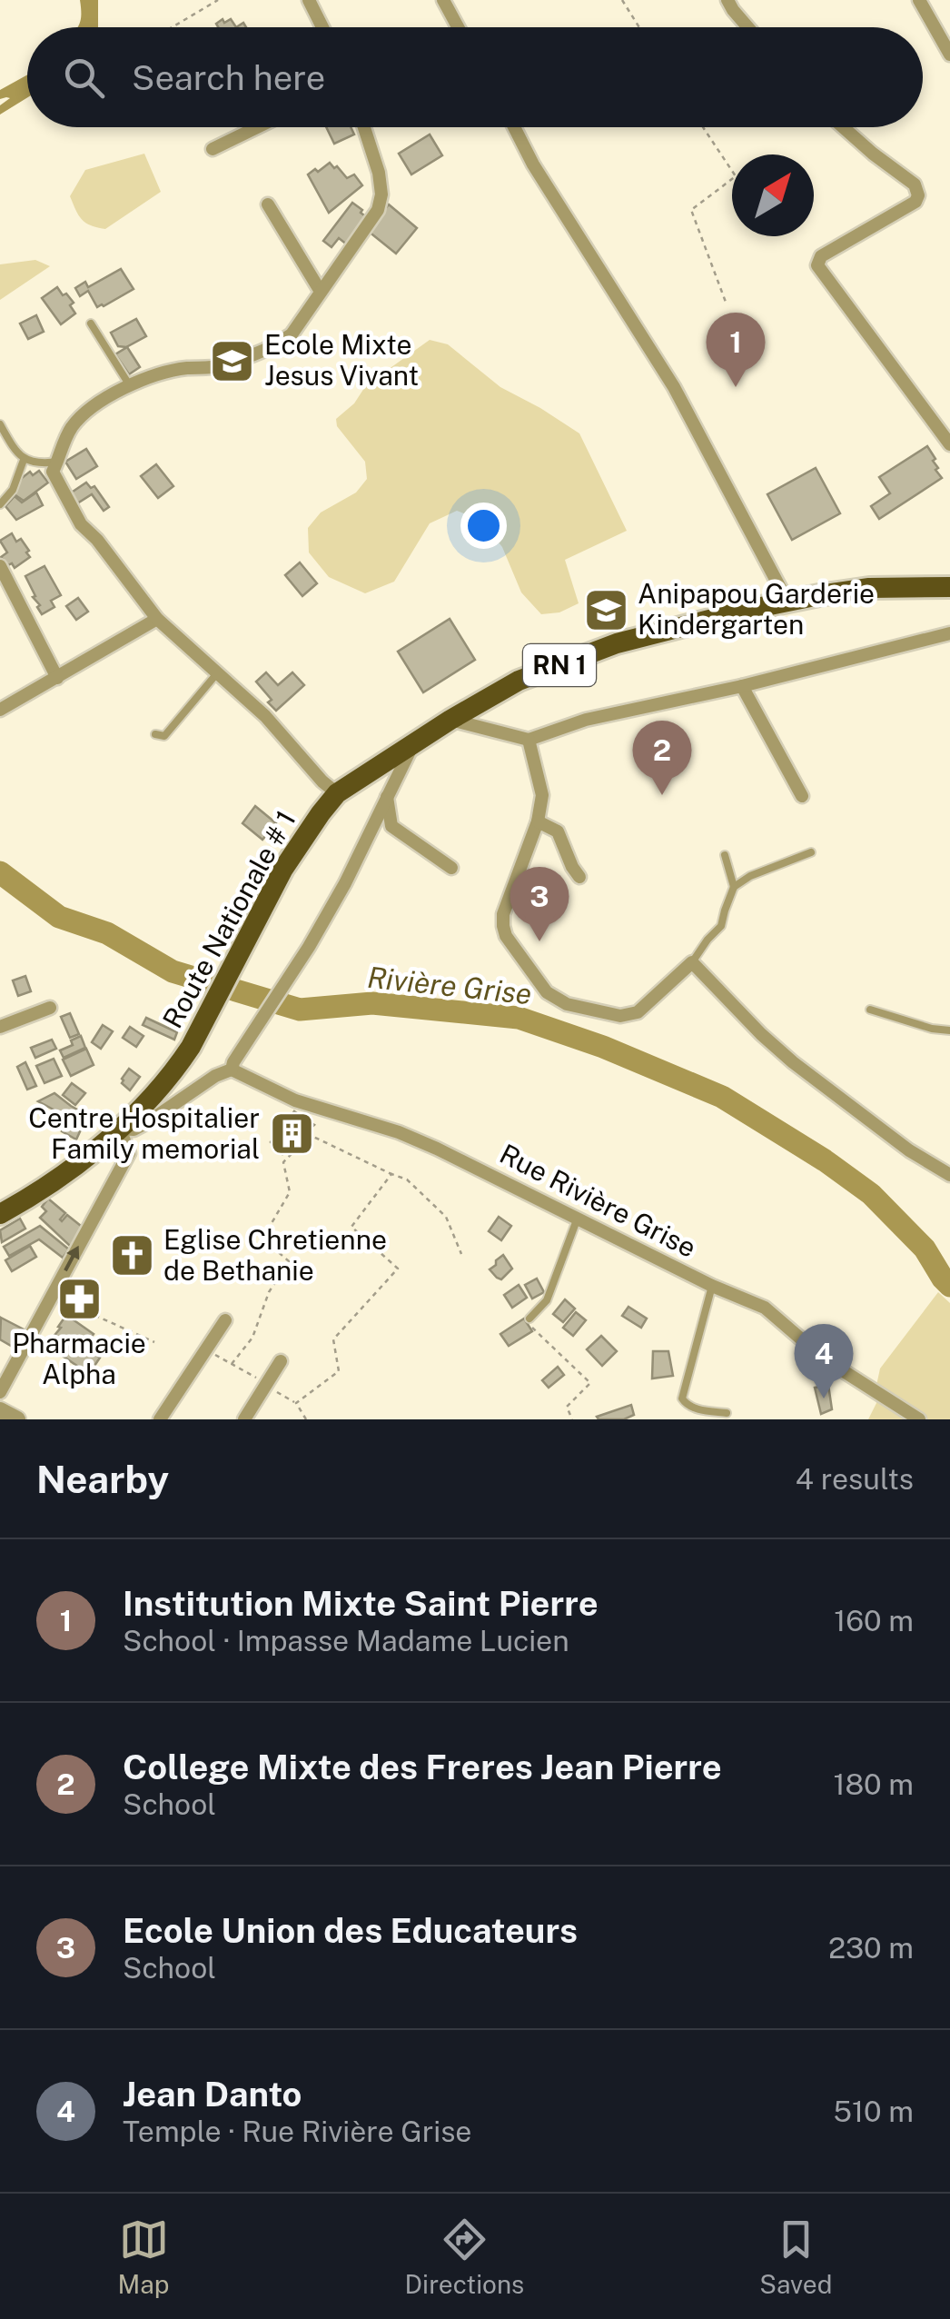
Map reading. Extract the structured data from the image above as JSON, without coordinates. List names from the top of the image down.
{
  "streets": {
    "main road": ["RN 1", "Route Nationale # 1"],
    "street": ["Rue Rivière Grise"]
  },
  "water": ["Rivière Grise"],
  "places": {
    "school or university": ["Ecole Mixte Jesus Vivant", "Anipapou Garderie Kindergarten"],
    "building": ["Centre Hospitalier Family memorial"],
    "church": ["Eglise Chretienne de Bethanie"],
    "pharmacy": ["Pharmacie Alpha"]
  },
  "north": "top right",
  "page": {
    "search": "Search here",
    "pins": [
      "1",
      "2",
      "3",
      "4"
    ],
    "heading": ["Nearby", "4 results"],
    "list": [
      {
        "mark": "1",
        "name": "Institution Mixte Saint Pierre",
        "note": "School · Impasse Madame Lucien",
        "value": "160 m"
      },
      {
        "mark": "2",
        "name": "College Mixte des Freres Jean Pierre",
        "note": "School",
        "value": "180 m"
      },
      {
        "mark": "3",
        "name": "Ecole Union des Educateurs",
        "note": "School",
        "value": "230 m"
      },
      {
        "mark": "4",
        "name": "Jean Danto",
        "note": "Temple · Rue Rivière Grise",
        "value": "510 m"
      }
    ],
    "nav": ["Map", "Directions", "Saved"]
  }
}
